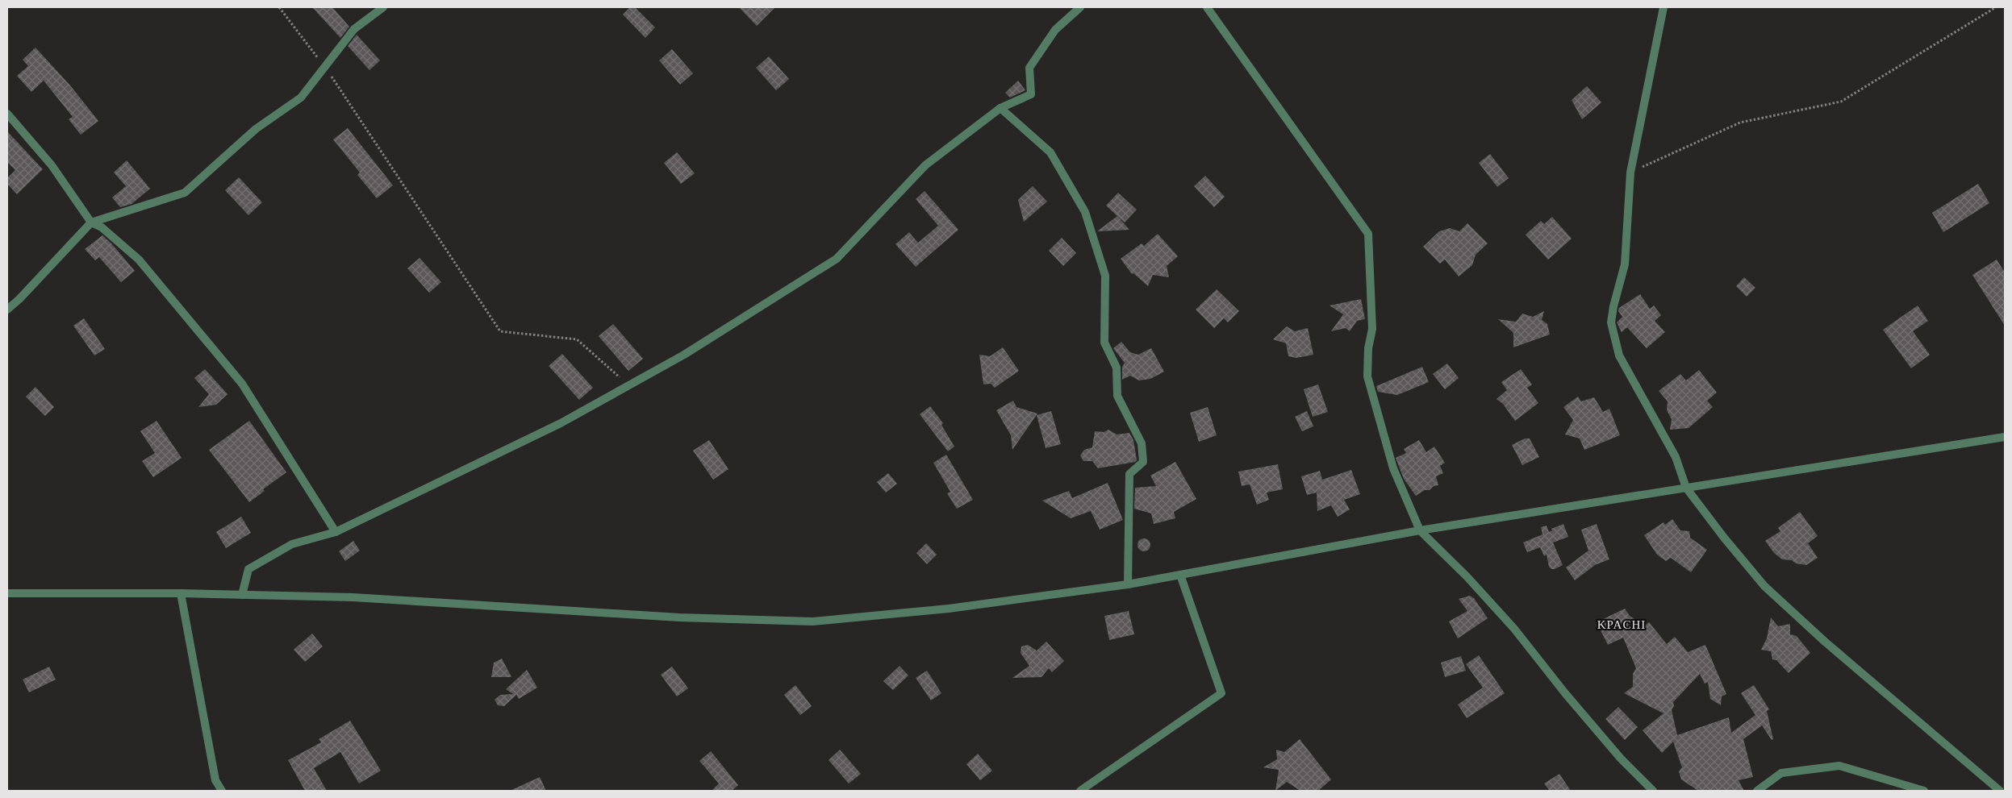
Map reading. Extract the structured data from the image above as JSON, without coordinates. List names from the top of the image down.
{
  "districts": ["KPACHI"]
}
